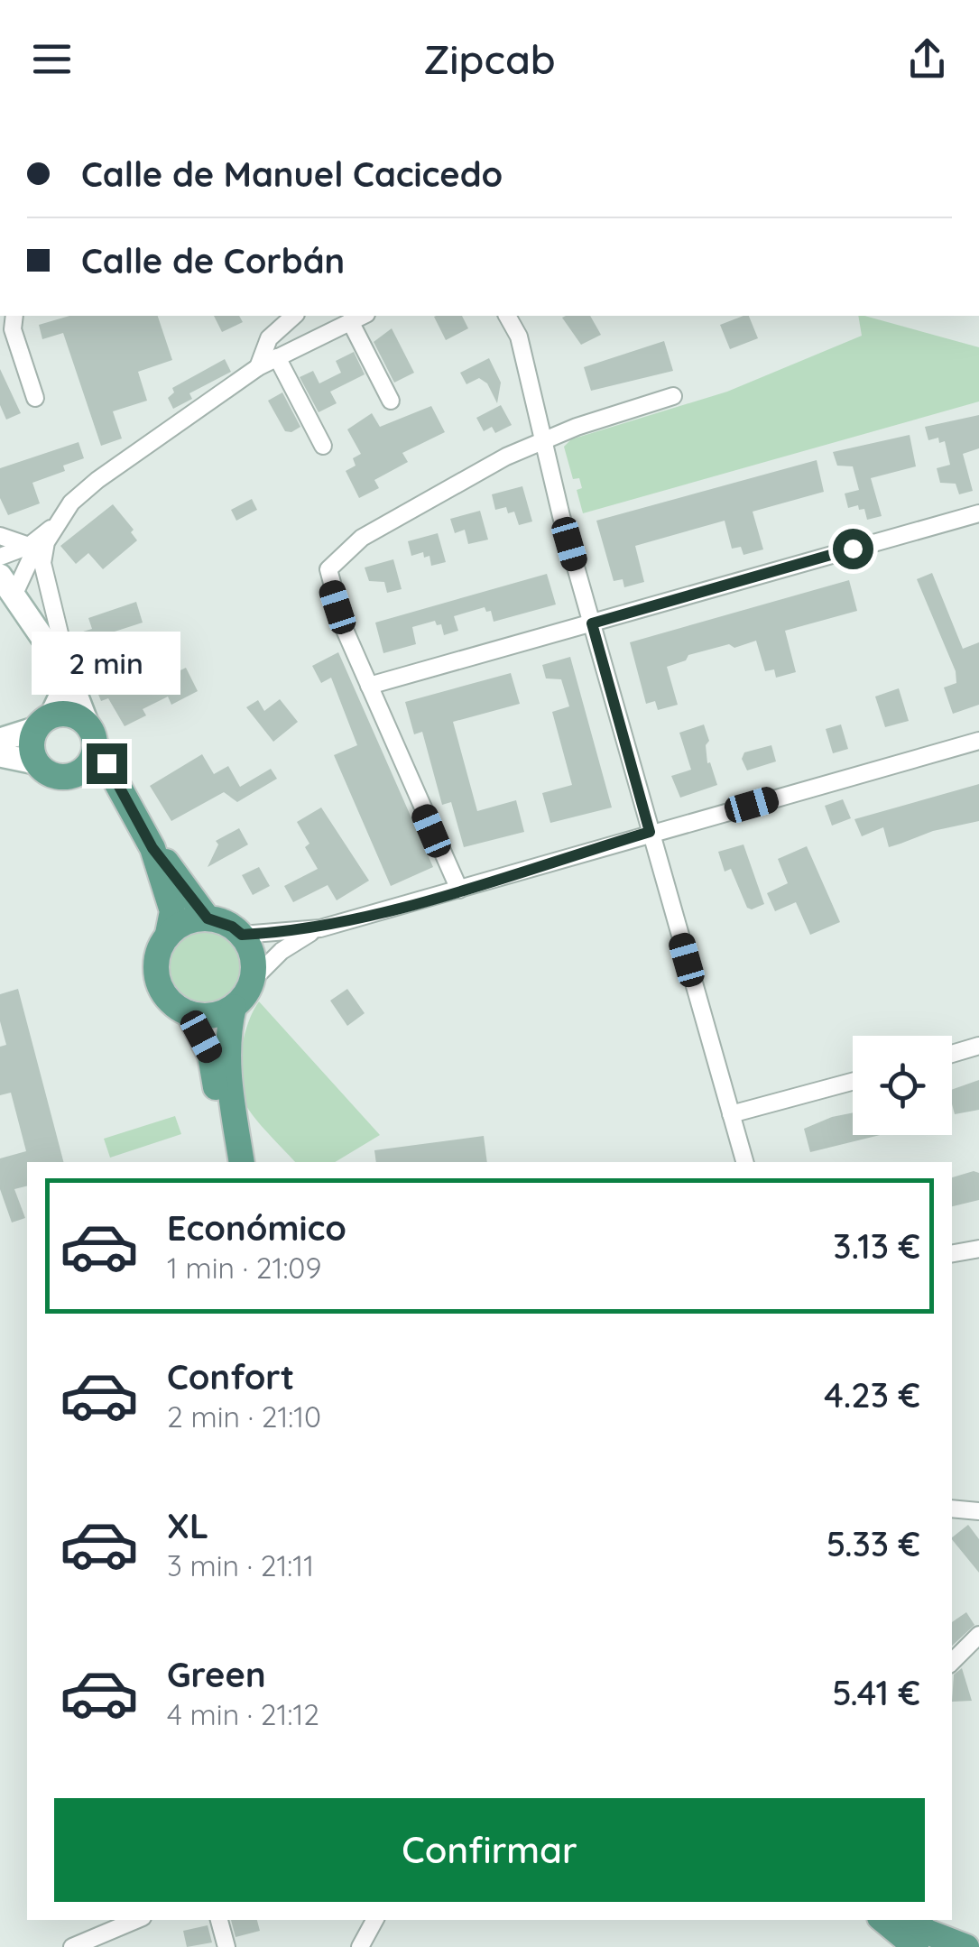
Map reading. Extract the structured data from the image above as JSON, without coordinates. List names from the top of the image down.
{
  "page": {
    "header": "Zipcab",
    "banner": ["Calle de Manuel Cacicedo", "Calle de Corbán"],
    "bubble": "2 min",
    "list": [
      {
        "name": "Económico",
        "note": "1 min · 21:09",
        "value": "3.13 €"
      },
      {
        "name": "Confort",
        "note": "2 min · 21:10",
        "value": "4.23 €"
      },
      {
        "name": "XL",
        "note": "3 min · 21:11",
        "value": "5.33 €"
      },
      {
        "name": "Green",
        "note": "4 min · 21:12",
        "value": "5.41 €"
      }
    ],
    "buttons": "Confirmar"
  }
}
